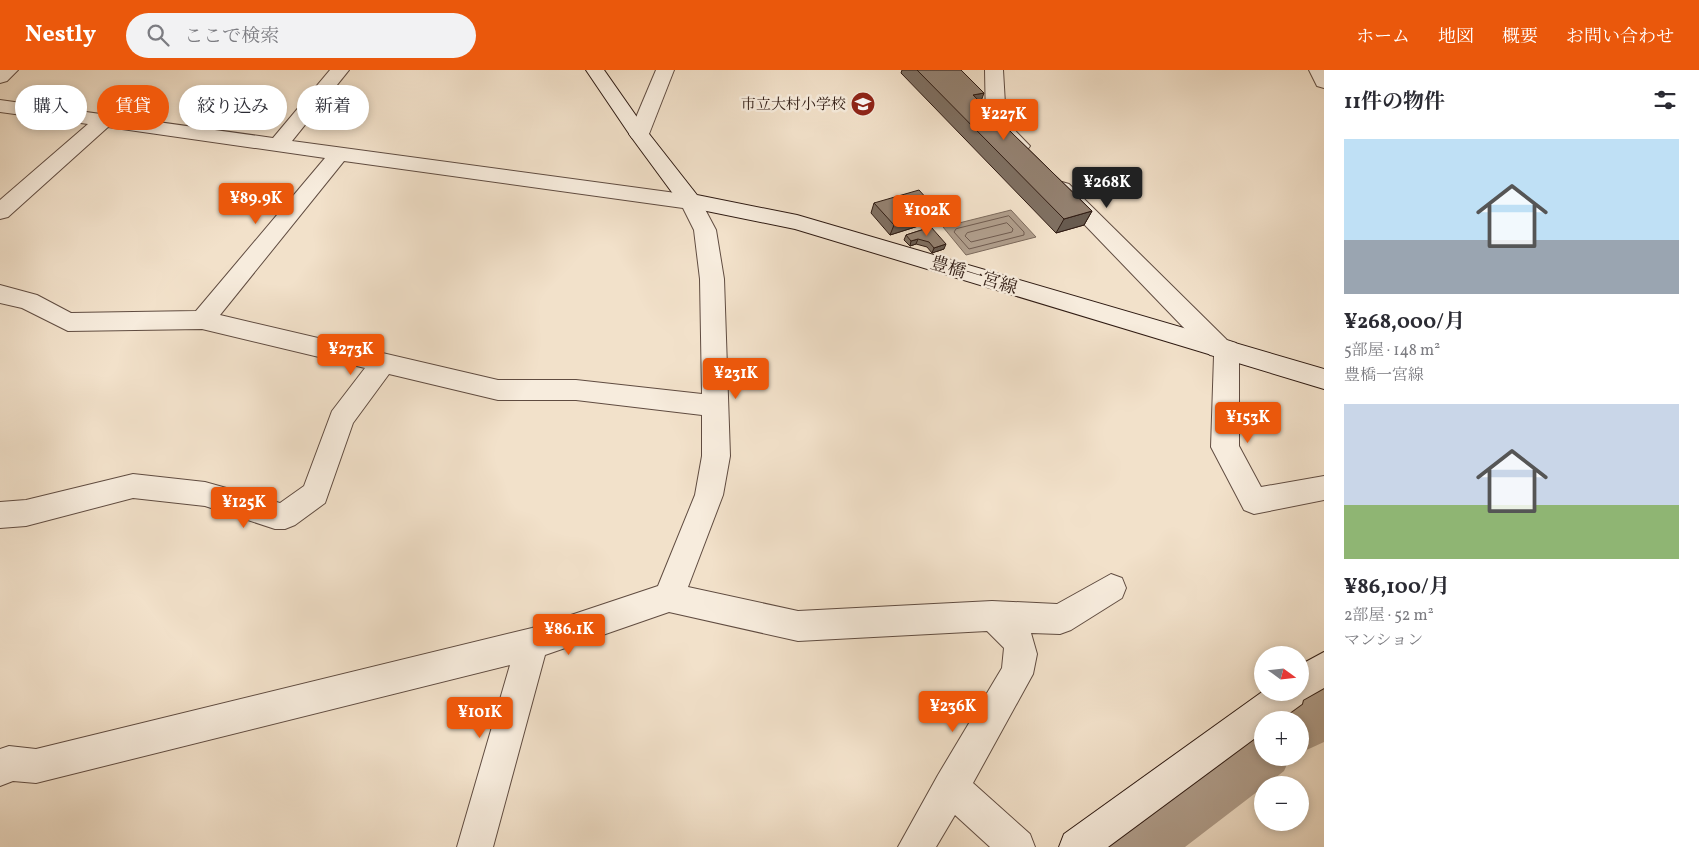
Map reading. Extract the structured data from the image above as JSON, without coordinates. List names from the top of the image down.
{
  "streets": {
    "street": ["豊橋一宮線"]
  },
  "places": {
    "school or university": ["市立大村小学校"]
  },
  "north": "right",
  "page": {
    "header": "Nestly",
    "search": "ここで検索",
    "nav": [
      "ホーム",
      "地図",
      "概要",
      "お問い合わせ"
    ],
    "heading": "11件の物件",
    "chip": [
      "購入",
      "賃貸",
      "絞り込み",
      "新着"
    ],
    "price": [
      "¥227K",
      "¥268K",
      "¥89.9K",
      "¥102K",
      "¥273K",
      "¥231K",
      "¥153K",
      "¥125K",
      "¥86.1K",
      "¥236K",
      "¥101K"
    ],
    "list": [
      {
        "name": "¥268,000/月",
        "note": "5部屋 · 148 m² · 豊橋一宮線"
      },
      {
        "name": "¥86,100/月",
        "note": "2部屋 · 52 m² · マンション"
      }
    ],
    "map_buttons": ["+", "−"]
  }
}
